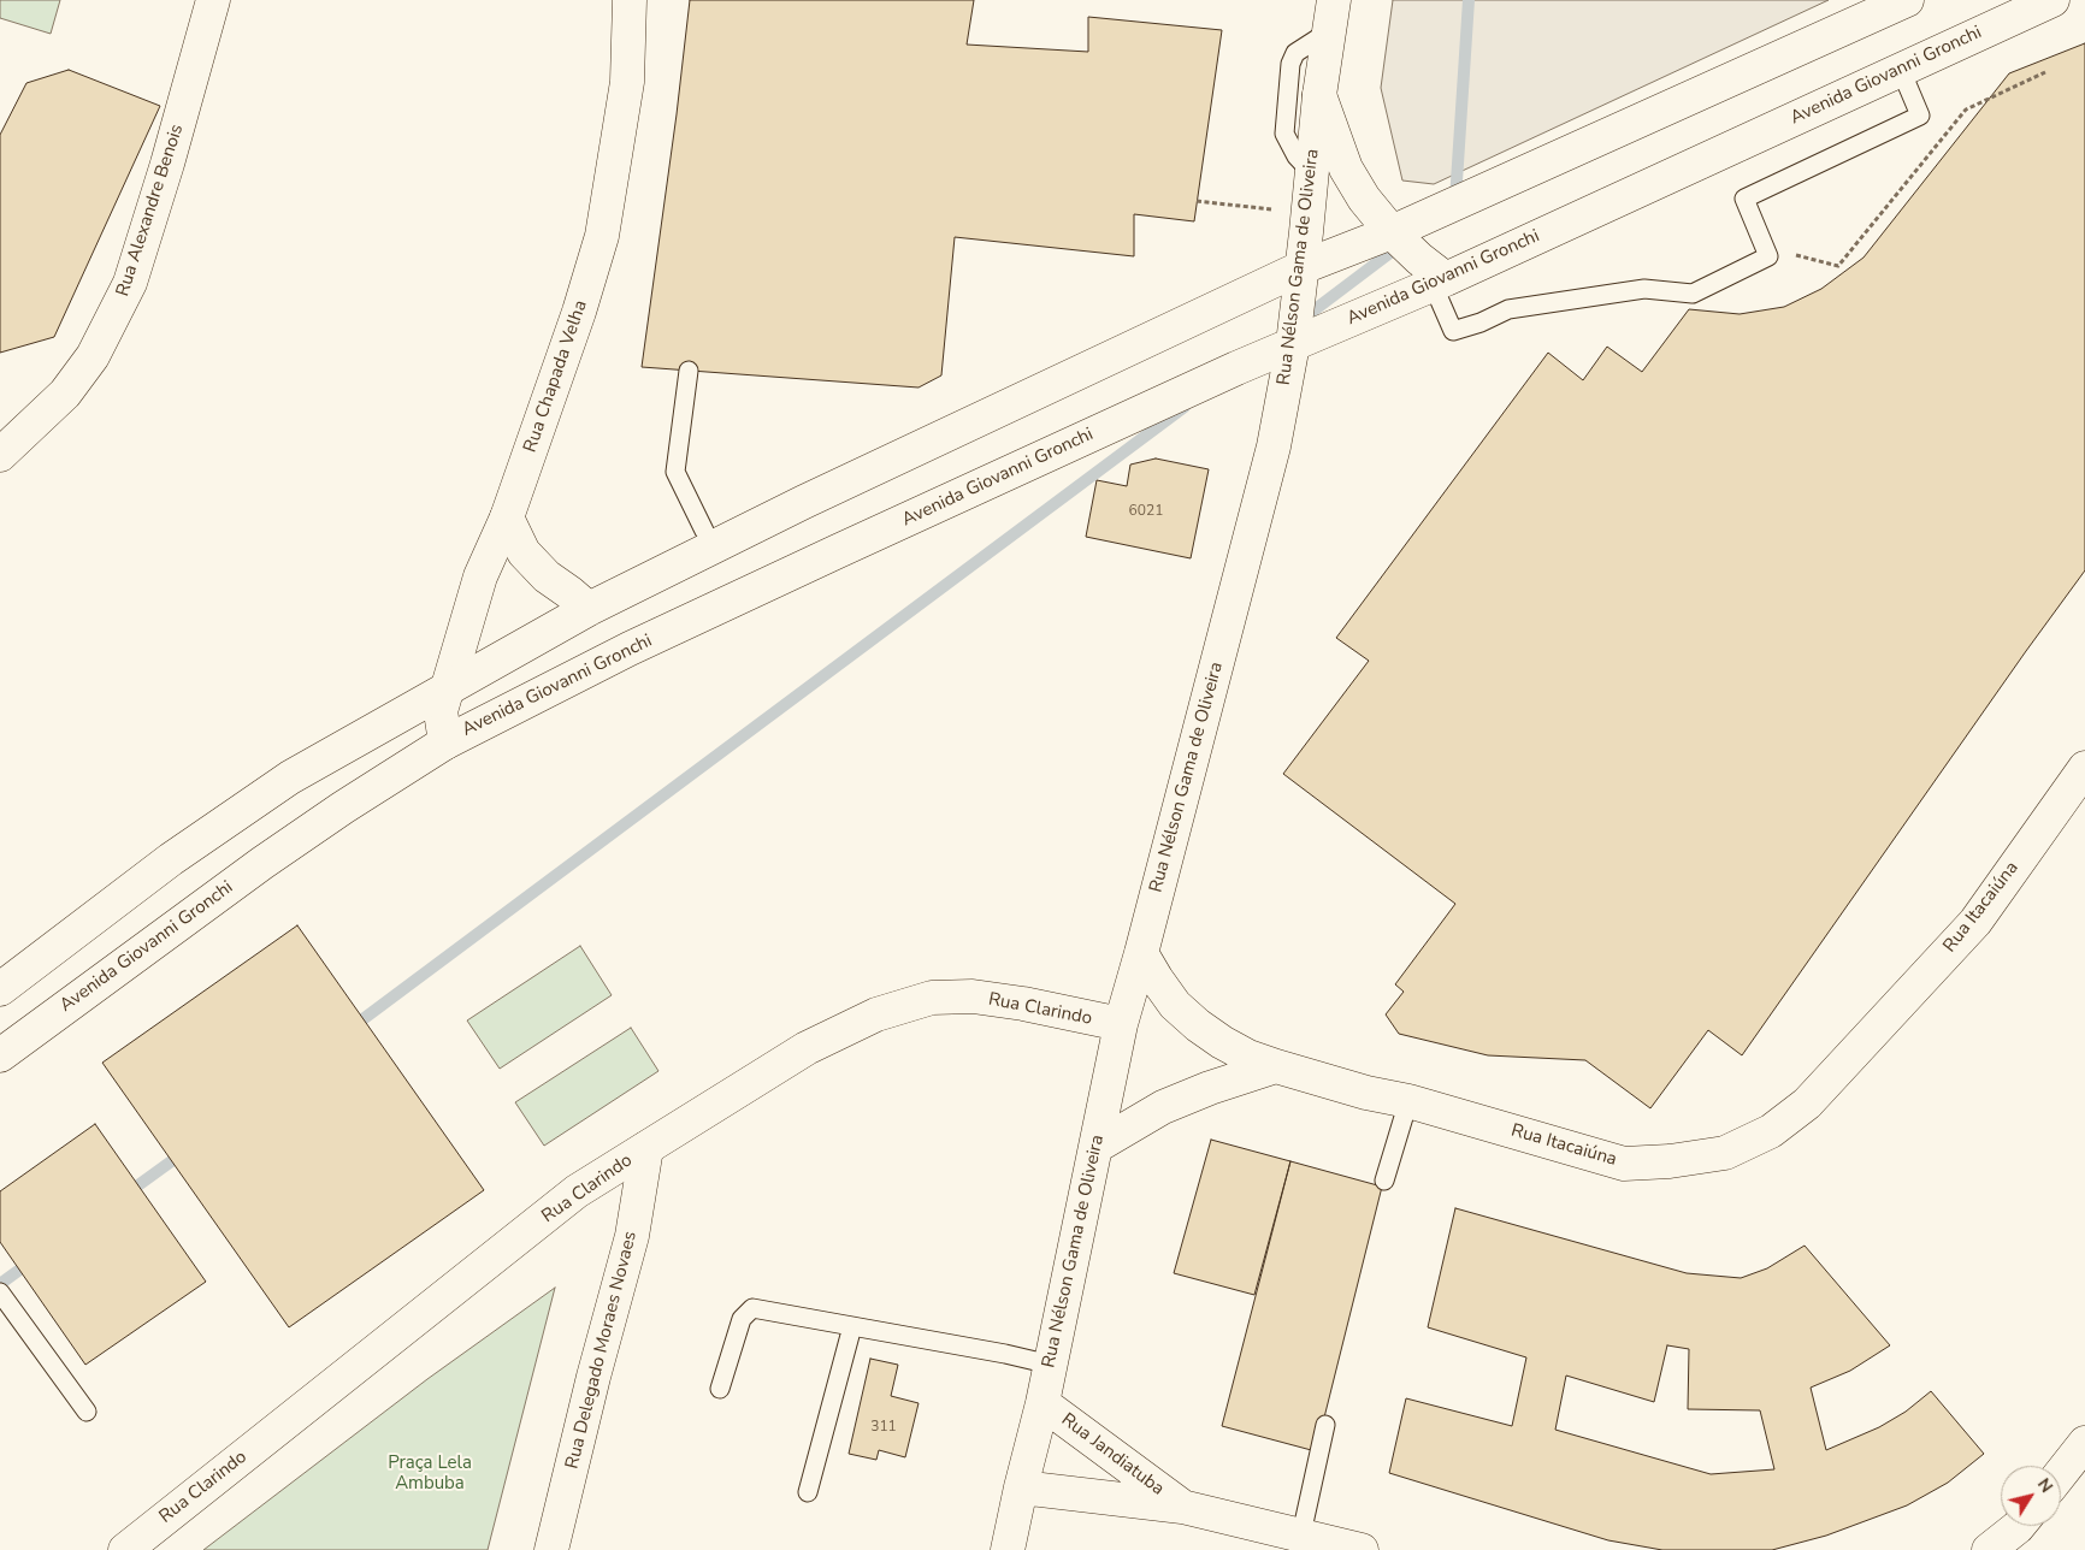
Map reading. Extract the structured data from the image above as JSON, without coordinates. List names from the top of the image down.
{
  "streets": {
    "main road": [
      "Avenida Giovanni Gronchi",
      "Rua Alexandre Benois",
      "Rua Nélson Gama de Oliveira",
      "Rua Chapada Velha",
      "Rua Itacaiúna",
      "Rua Clarindo",
      "Rua Delegado Moraes Novaes",
      "Rua Jandiatuba"
    ]
  },
  "crossings": [
    ["Avenida Giovanni Gronchi", "Rua Nélson Gama de Oliveira"],
    ["Avenida Giovanni Gronchi", "Rua Chapada Velha"],
    ["Rua Nélson Gama de Oliveira", "Rua Itacaiúna"],
    ["Rua Nélson Gama de Oliveira", "Rua Clarindo"],
    ["Rua Nélson Gama de Oliveira", "Rua Jandiatuba"],
    ["Rua Clarindo", "Rua Delegado Moraes Novaes"]
  ],
  "parks": ["Praça Lela Ambuba"],
  "house_numbers": ["6021", "311"],
  "north": "top right"
}
